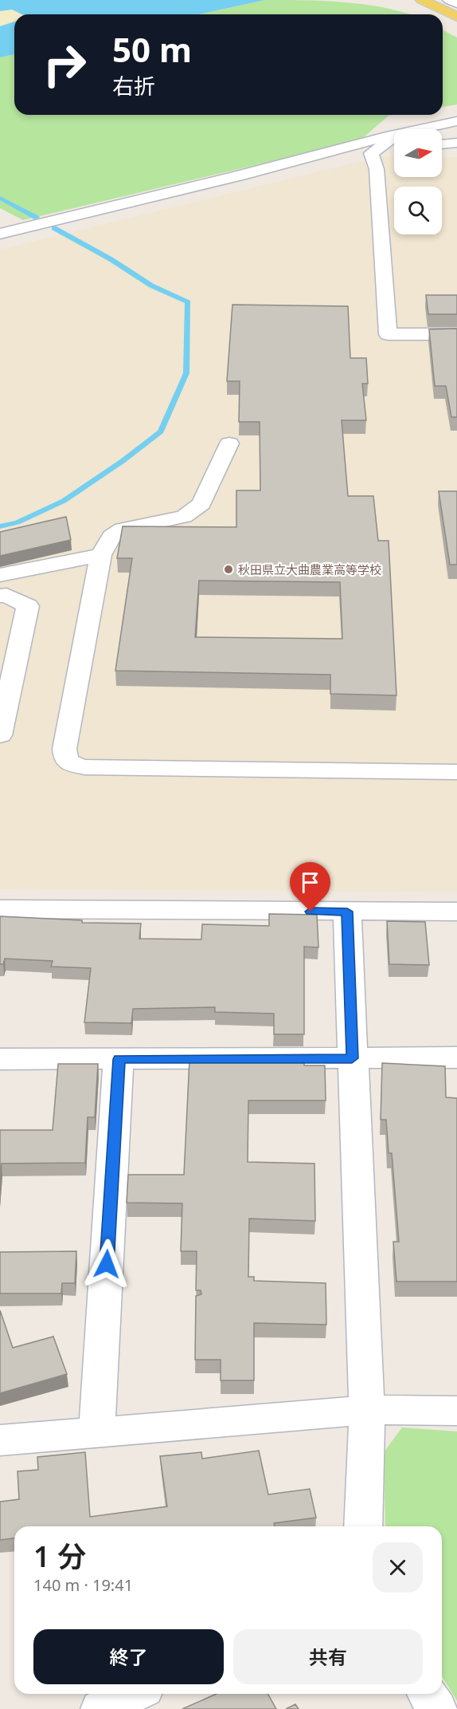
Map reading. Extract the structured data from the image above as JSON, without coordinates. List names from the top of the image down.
{
  "places": ["秋田県立大曲農業高等学校"],
  "north": "right",
  "page": {
    "turn": ["50 m", "右折"],
    "heading": ["1 分", "140 m · 19:41"],
    "buttons": ["終了", "共有"]
  }
}
